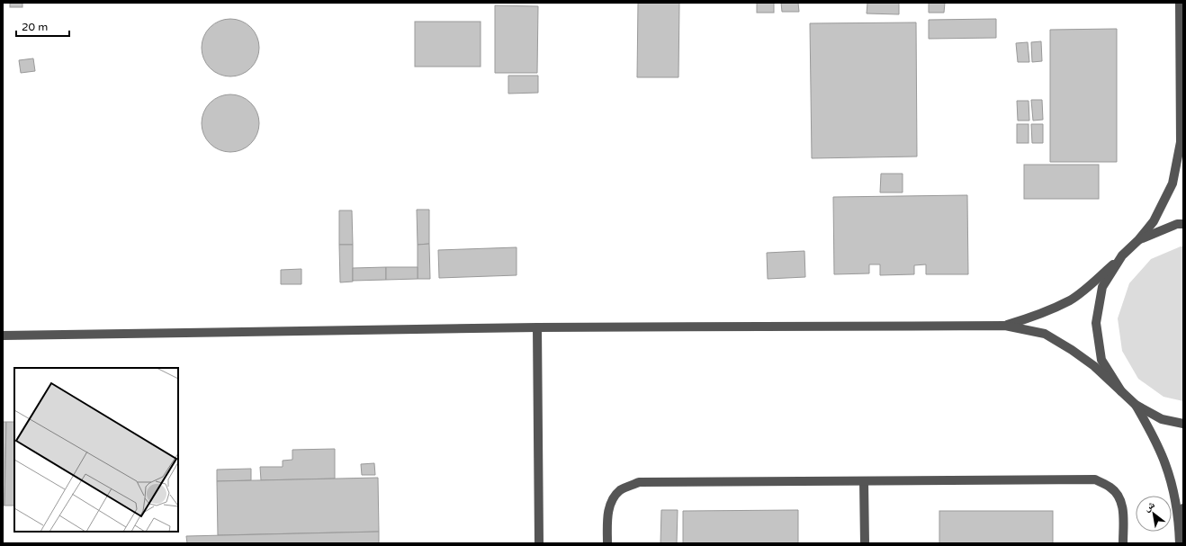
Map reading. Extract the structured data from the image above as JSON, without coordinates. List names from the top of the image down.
{
  "scale_bar": "20 m",
  "north": "top left"
}
